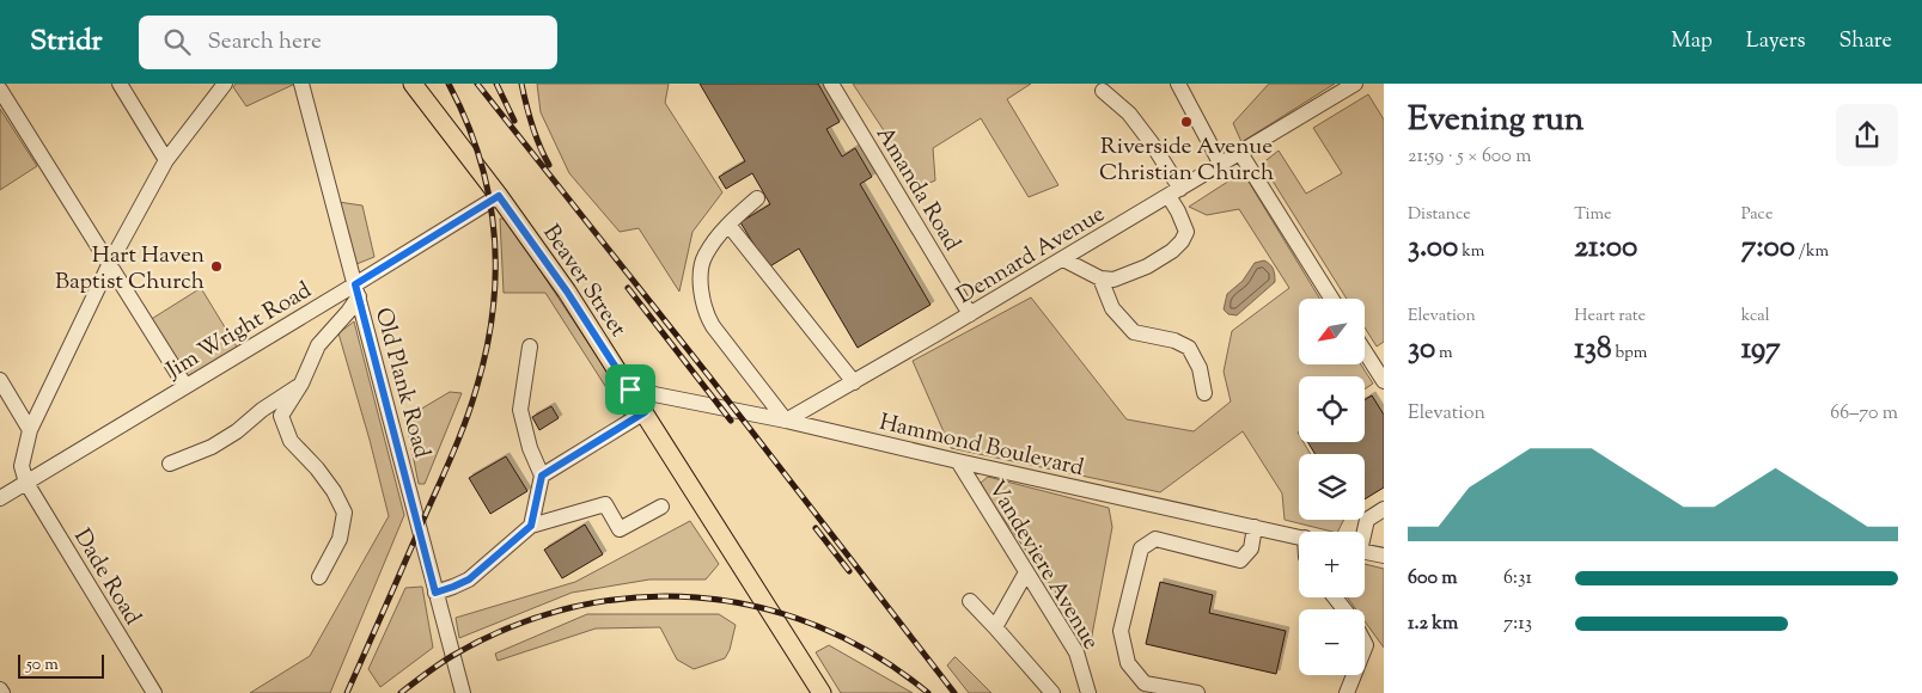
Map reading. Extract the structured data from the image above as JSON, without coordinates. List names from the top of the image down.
{
  "streets": {
    "main road": ["Beaver Street"],
    "street": [
      "Amanda Road",
      "Dennard Avenue",
      "Jim Wright Road",
      "Old Plank Road",
      "Hammond Boulevard",
      "Vandeviere Avenue",
      "Dade Road"
    ]
  },
  "crossings": [
    ["Amanda Road", "Dennard Avenue"],
    ["Dennard Avenue", "Hammond Boulevard"],
    ["Beaver Street", "Jim Wright Road"],
    ["Beaver Street", "Hammond Boulevard"],
    ["Jim Wright Road", "Old Plank Road"],
    ["Jim Wright Road", "Dade Road"],
    ["Hammond Boulevard", "Vandeviere Avenue"]
  ],
  "places": ["Riverside Avenue Christian Church", "Hart Haven Baptist Church"],
  "scale_bar": "50 m",
  "north": "bottom left",
  "page": {
    "header": "Stridr",
    "search": "Search here",
    "nav": ["Map", "Layers", "Share"],
    "heading": ["Evening run", "21:59 · 5 × 600 m"],
    "stats": [
      ["Distance", "3.00 km"],
      ["Time", "21:00"],
      ["Pace", "7:00 /km"],
      ["Elevation", "30 m"],
      ["Heart rate", "138 bpm"],
      ["kcal", "197"]
    ],
    "map_buttons": ["+", "−"],
    "chart": ["Elevation", "66–70 m"],
    "list": [
      {
        "name": "600 m",
        "note": "6:31"
      },
      {
        "name": "1.2 km",
        "note": "7:13"
      }
    ],
    "scale": "50 m"
  }
}
